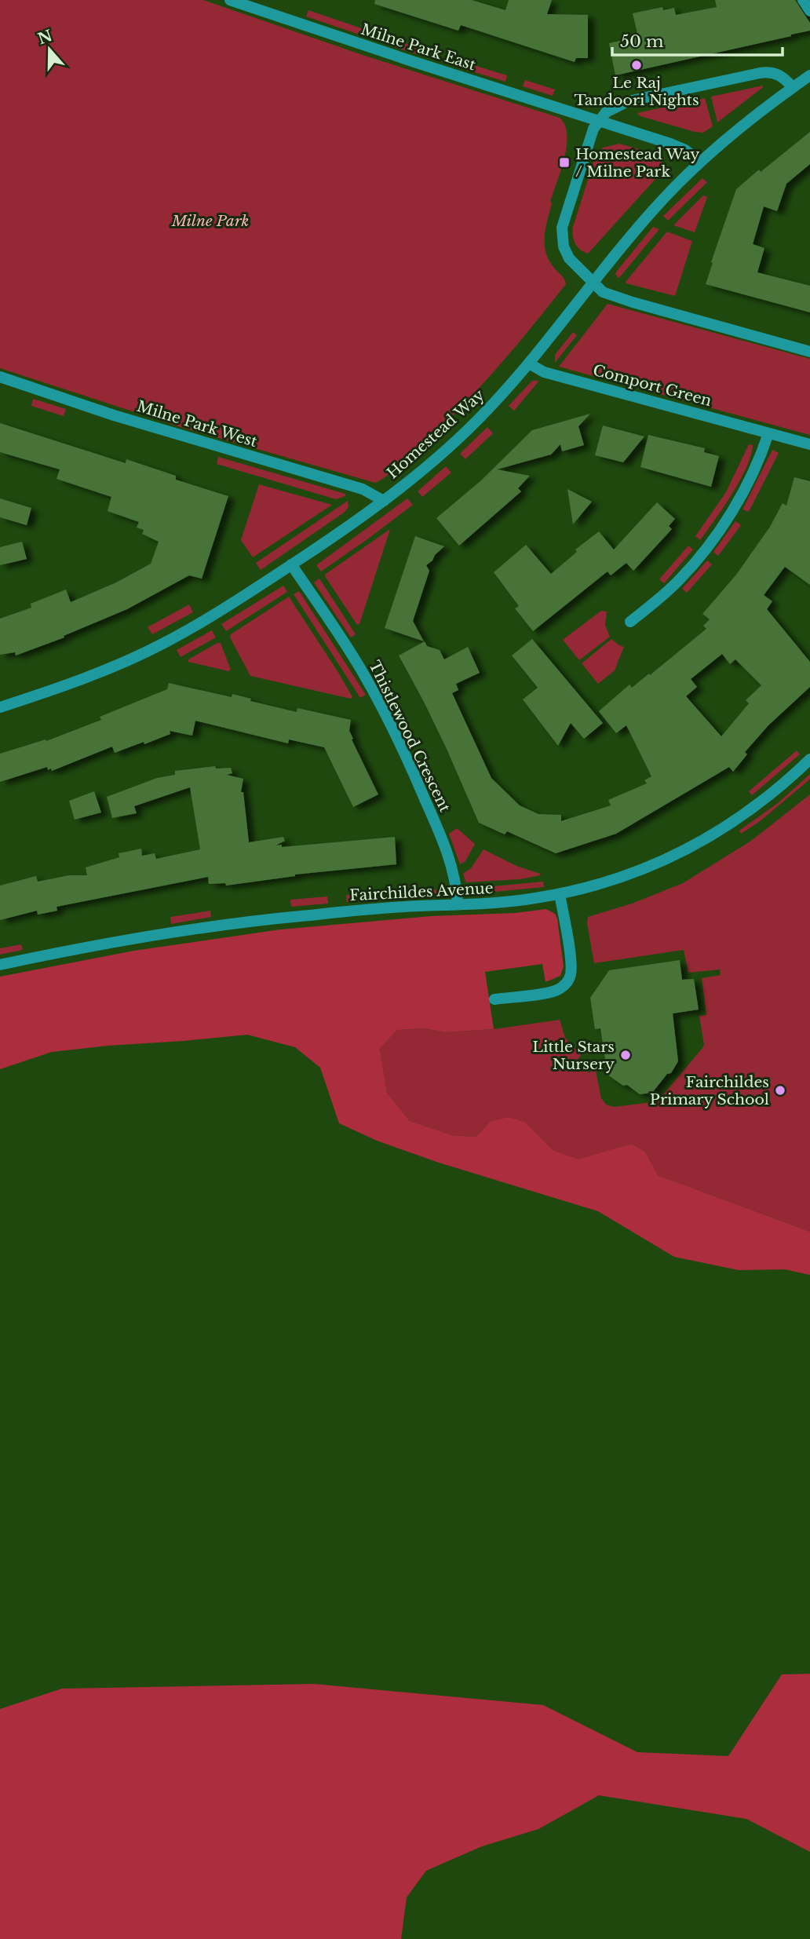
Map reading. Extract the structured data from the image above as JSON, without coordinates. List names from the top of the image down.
{
  "streets": {
    "street": [
      "Milne Park East",
      "Comport Green",
      "Milne Park West",
      "Homestead Way",
      "Thistlewood Crescent",
      "Fairchildes Avenue"
    ]
  },
  "crossings": [
    ["Milne Park East", "Homestead Way"],
    ["Comport Green", "Homestead Way"],
    ["Milne Park West", "Homestead Way"],
    ["Homestead Way", "Thistlewood Crescent"],
    ["Thistlewood Crescent", "Fairchildes Avenue"]
  ],
  "parks": ["Milne Park"],
  "places": {
    "other": ["Le Raj Tandoori Nights", "Little Stars Nursery", "Fairchildes Primary School"],
    "transit": ["Homestead Way / Milne Park"]
  },
  "scale_bar": "50 m",
  "north": "top"
}
